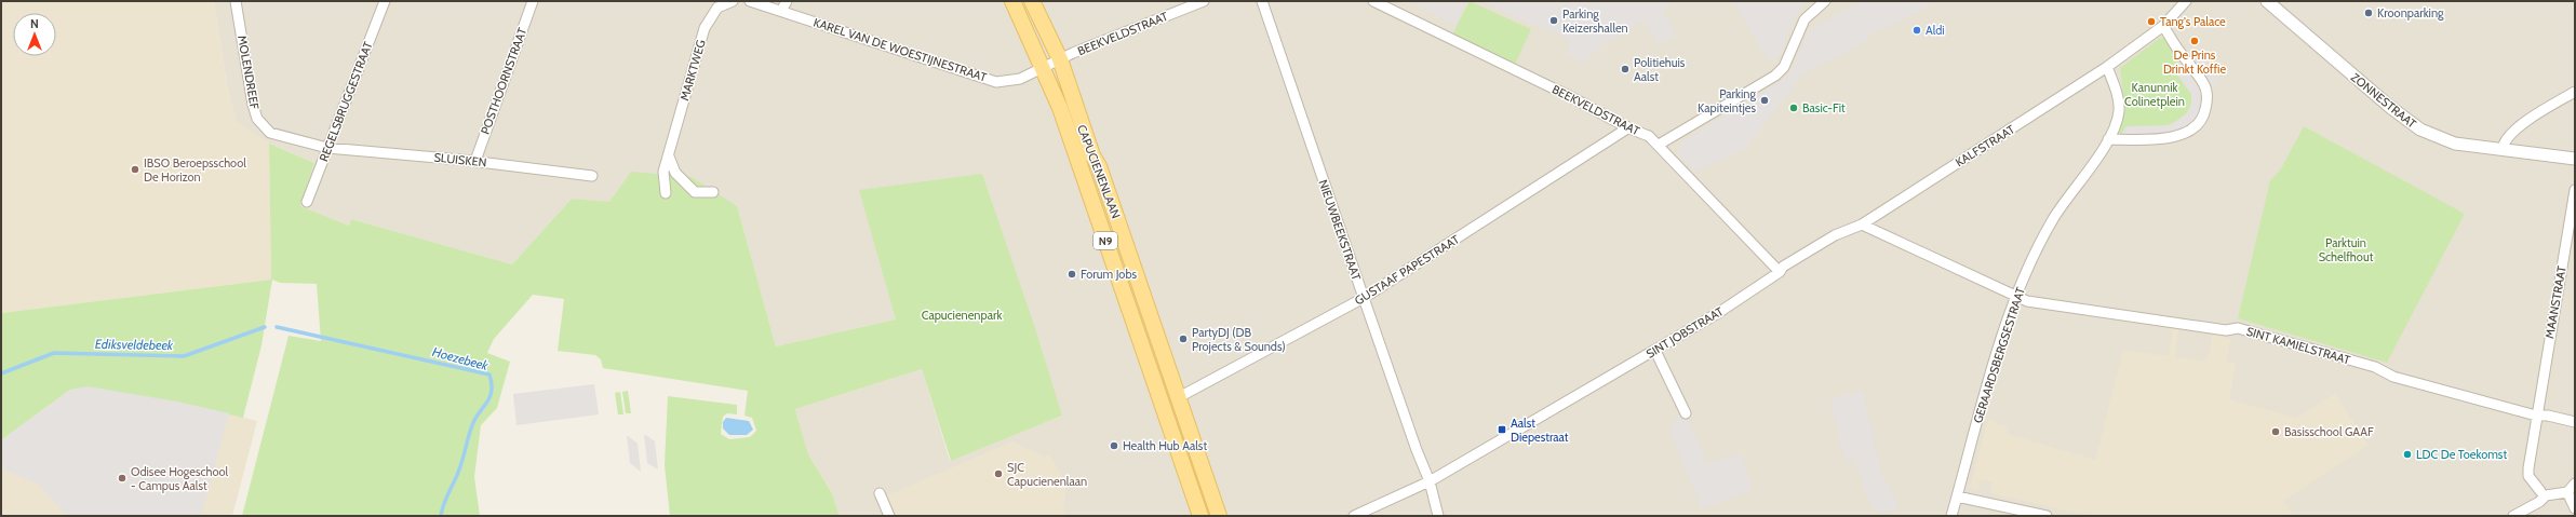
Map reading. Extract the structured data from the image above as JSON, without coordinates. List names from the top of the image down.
{
  "streets": {
    "main road": ["CAPUCIENENLAAN", "N9"],
    "street": [
      "BEEKVELDSTRAAT",
      "KAREL VAN DE WOESTIJNESTRAAT",
      "MARKTWEG",
      "MOLENDREEF",
      "POSTHOORNSTRAAT",
      "ZONNESTRAAT",
      "REGELSBRUGGESTRAAT",
      "KALFSTRAAT",
      "SLUISKEN",
      "NIEUWBEEKSTRAAT",
      "GUSTAAF PAPESTRAAT",
      "MAANSTRAAT",
      "SINT JOBSTRAAT",
      "SINT KAMIELSTRAAT",
      "GERAARDSBERGSESTRAAT"
    ]
  },
  "crossings": [
    ["BEEKVELDSTRAAT", "KAREL VAN DE WOESTIJNESTRAAT"],
    ["BEEKVELDSTRAAT", "CAPUCIENENLAAN"],
    ["BEEKVELDSTRAAT", "GUSTAAF PAPESTRAAT"],
    ["BEEKVELDSTRAAT", "SINT JOBSTRAAT"],
    ["KAREL VAN DE WOESTIJNESTRAAT", "CAPUCIENENLAAN"],
    ["MOLENDREEF", "REGELSBRUGGESTRAAT"],
    ["MOLENDREEF", "SLUISKEN"],
    ["POSTHOORNSTRAAT", "SLUISKEN"],
    ["REGELSBRUGGESTRAAT", "SLUISKEN"],
    ["KALFSTRAAT", "SINT JOBSTRAAT"],
    ["KALFSTRAAT", "GERAARDSBERGSESTRAAT"],
    ["CAPUCIENENLAAN", "GUSTAAF PAPESTRAAT"],
    ["NIEUWBEEKSTRAAT", "GUSTAAF PAPESTRAAT"],
    ["NIEUWBEEKSTRAAT", "SINT JOBSTRAAT"],
    ["MAANSTRAAT", "SINT KAMIELSTRAAT"],
    ["SINT KAMIELSTRAAT", "GERAARDSBERGSESTRAAT"]
  ],
  "water": ["Ediksveldebeek", "Hoezebeek"],
  "parks": ["Kanunnik Colinetplein", "Parktuin Schelfhout", "Capucienenpark"],
  "places": {
    "other": [
      "Kroonparking",
      "Parking Keizershallen",
      "Tang's Palace",
      "Aldi",
      "De Prins Drinkt Koffie",
      "Politiehuis Aalst",
      "Parking Kapiteintjes",
      "Basic-Fit",
      "IBSO Beroepsschool De Horizon",
      "Forum Jobs",
      "PartyDJ (DB Projects & Sounds)",
      "Basisschool GAAF",
      "Health Hub Aalst",
      "LDC De Toekomst",
      "SJC Capucienenlaan",
      "Odisee Hogeschool - Campus Aalst"
    ],
    "transit": ["Aalst Diepestraat"]
  },
  "north": "top"
}
